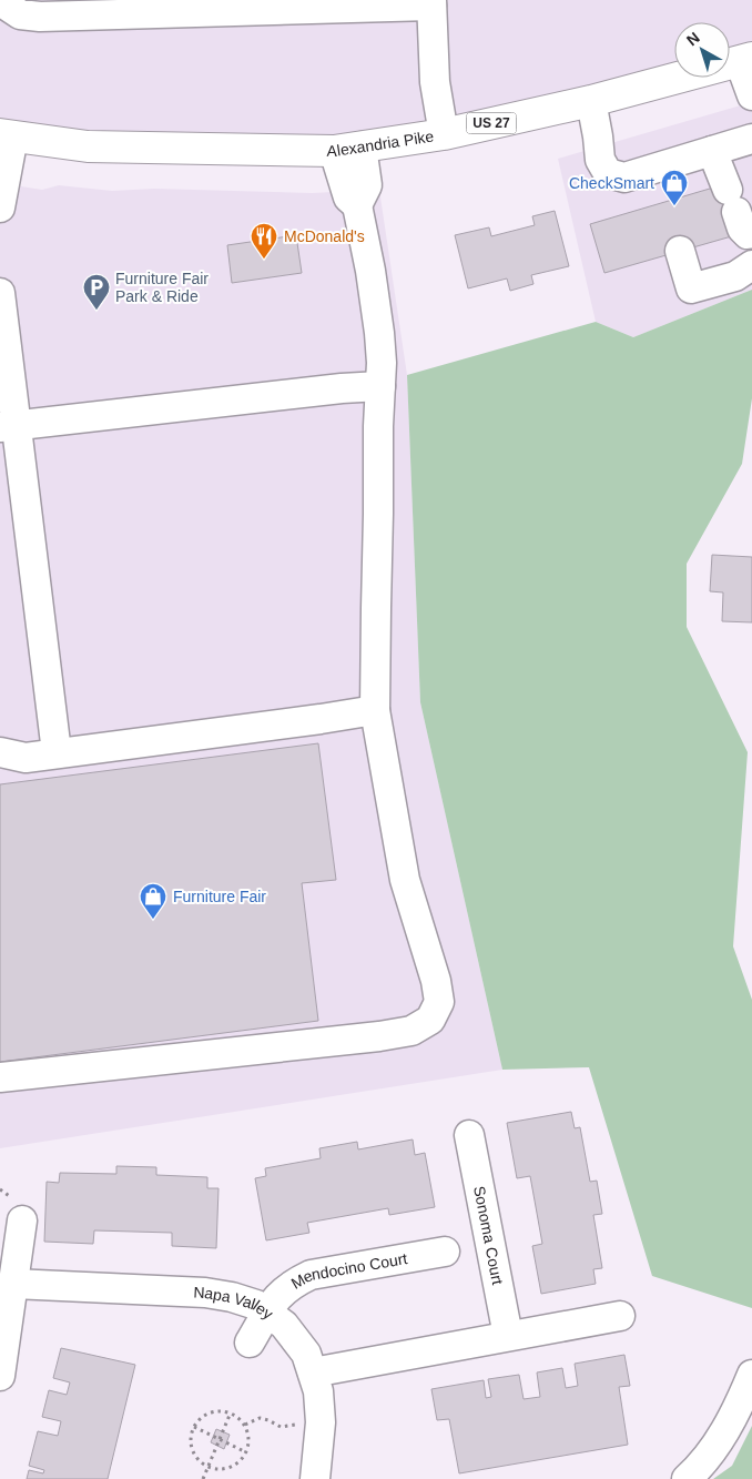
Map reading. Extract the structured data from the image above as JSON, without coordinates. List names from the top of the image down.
{
  "streets": {
    "highway": ["US 27", "Alexandria Pike"],
    "street": ["Sonoma Court", "Mendocino Court", "Napa Valley"]
  },
  "crossings": [
    ["Mendocino Court", "Napa Valley"]
  ],
  "places": {
    "shop": ["CheckSmart", "Furniture Fair"],
    "restaurant": ["McDonald's"],
    "parking": ["Furniture Fair Park & Ride"]
  },
  "north": "top left"
}
